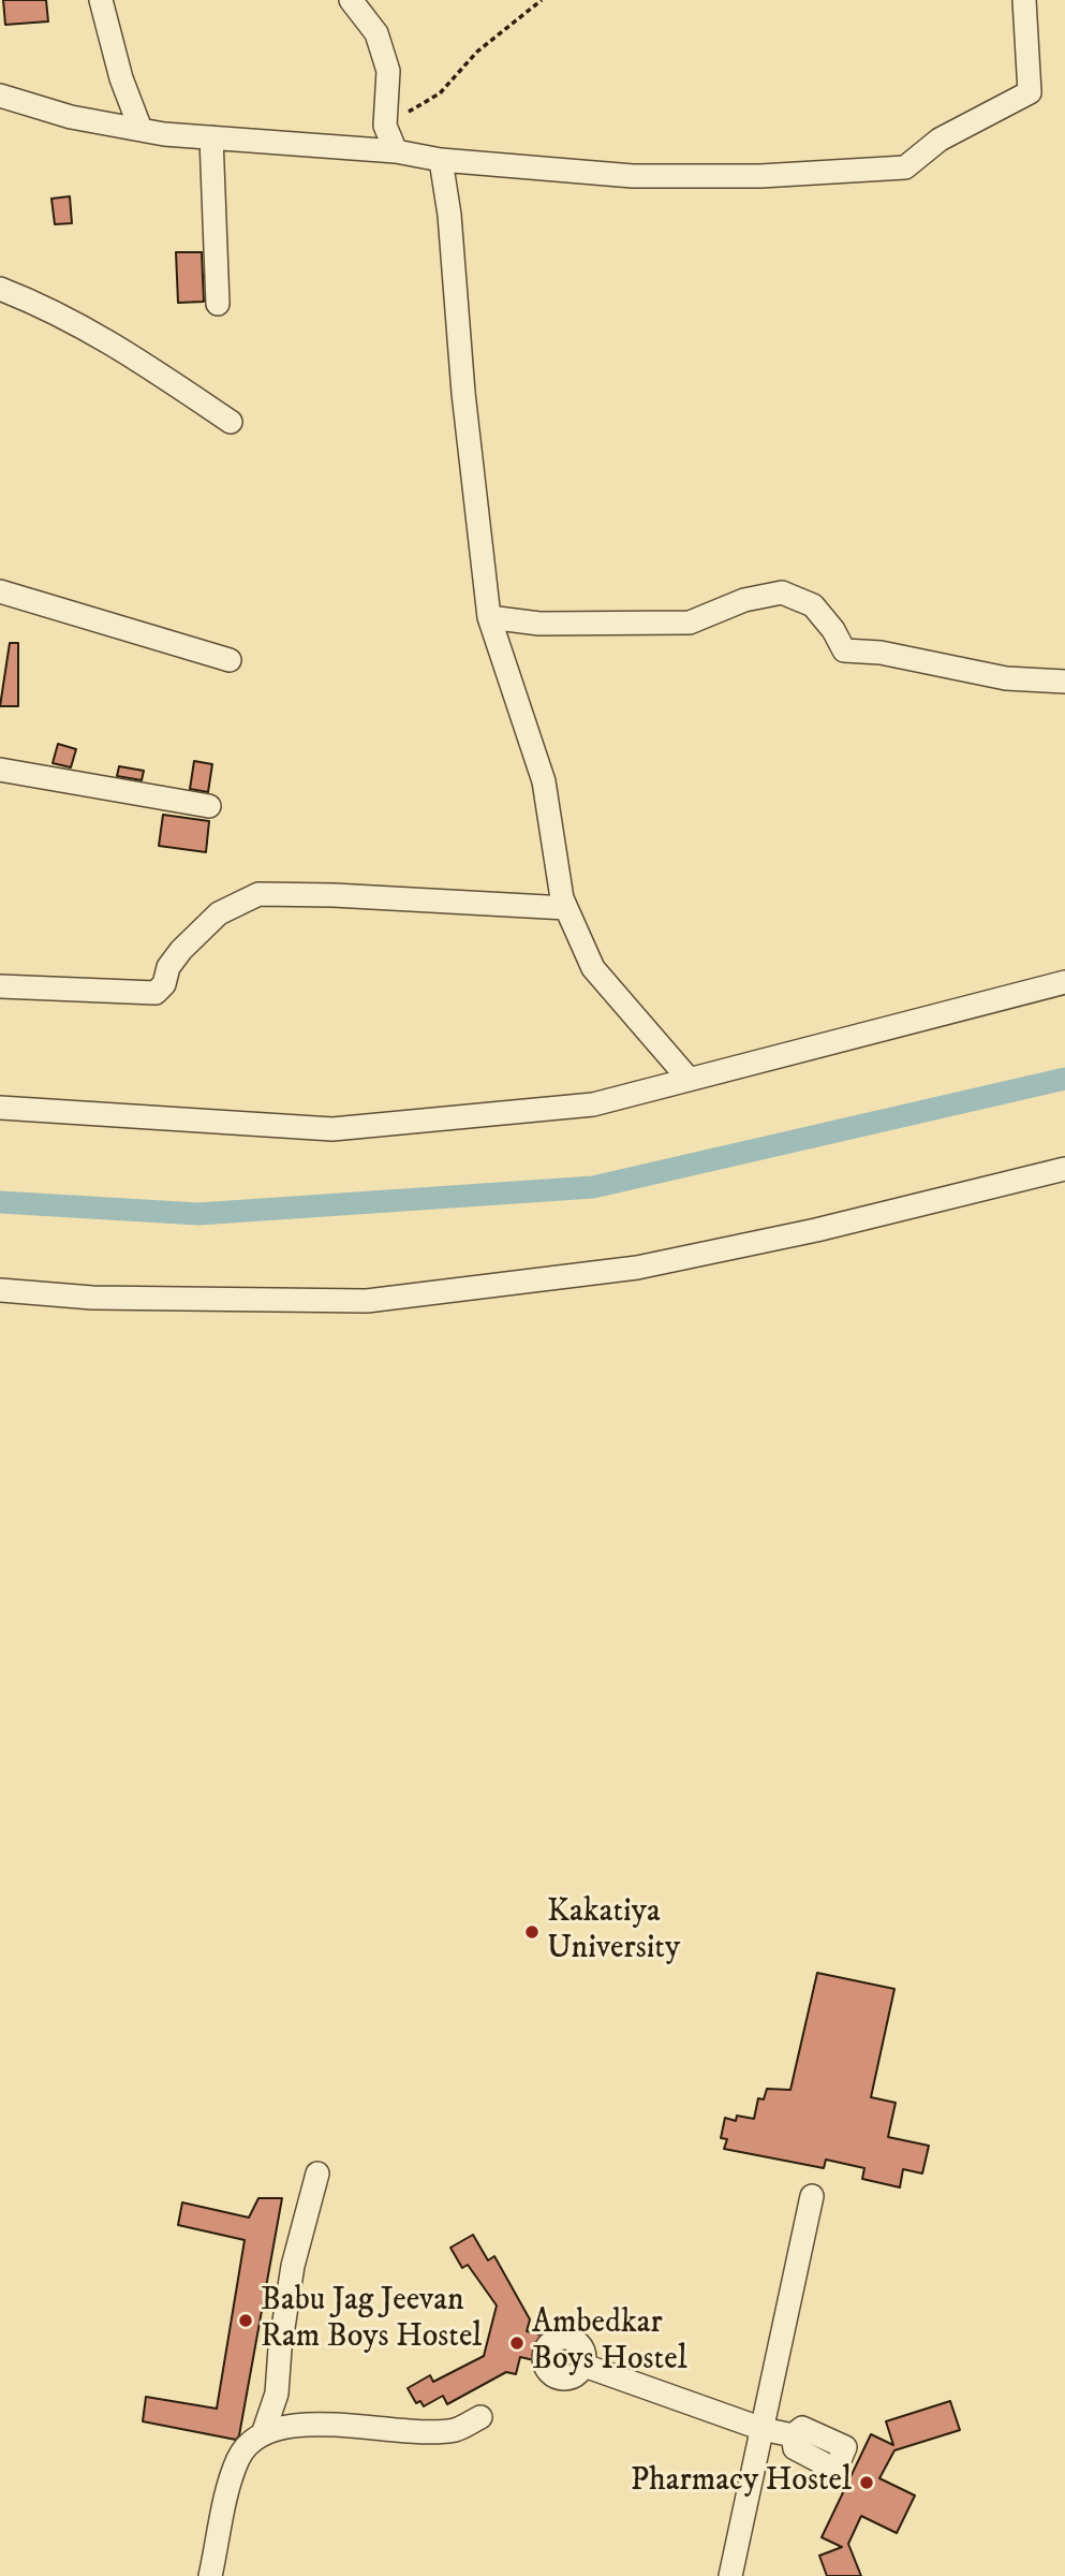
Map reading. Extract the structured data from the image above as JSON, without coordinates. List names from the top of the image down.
{
  "places": [
    "Kakatiya University",
    "Babu Jag Jeevan Ram Boys Hostel",
    "Ambedkar Boys Hostel",
    "Pharmacy Hostel"
  ]
}
